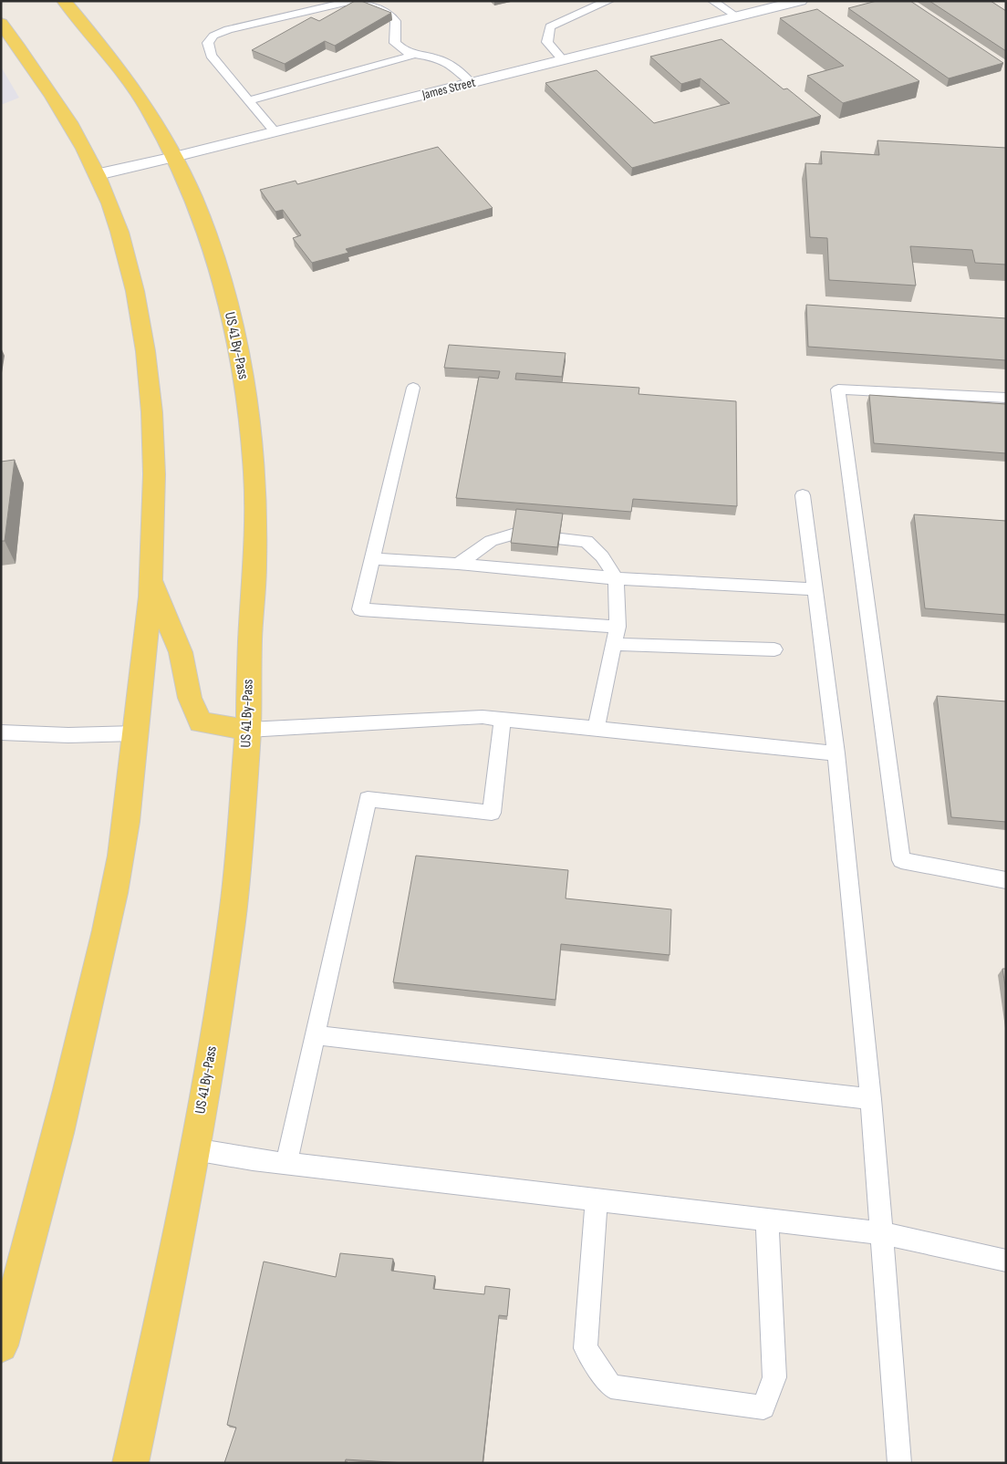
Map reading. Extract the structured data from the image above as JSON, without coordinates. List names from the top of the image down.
{
  "streets": {
    "main road": ["US 41 By-Pass"],
    "street": ["James Street"]
  },
  "crossings": [
    ["James Street", "US 41 By-Pass"]
  ]
}
